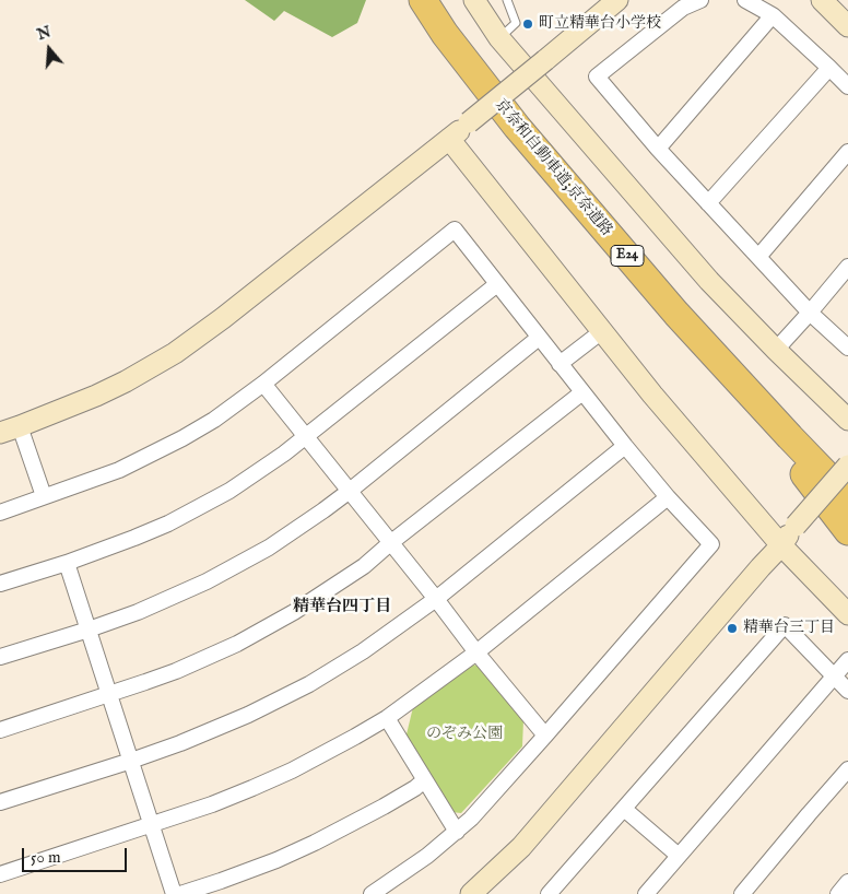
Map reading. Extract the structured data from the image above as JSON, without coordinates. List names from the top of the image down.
{
  "streets": {
    "highway": ["京奈和自動車道;京奈道路", "E24"]
  },
  "districts": ["精華台四丁目"],
  "parks": ["のぞみ公園"],
  "places": ["町立精華台小学校", "精華台三丁目"],
  "scale_bar": "50 m",
  "north": "top"
}
